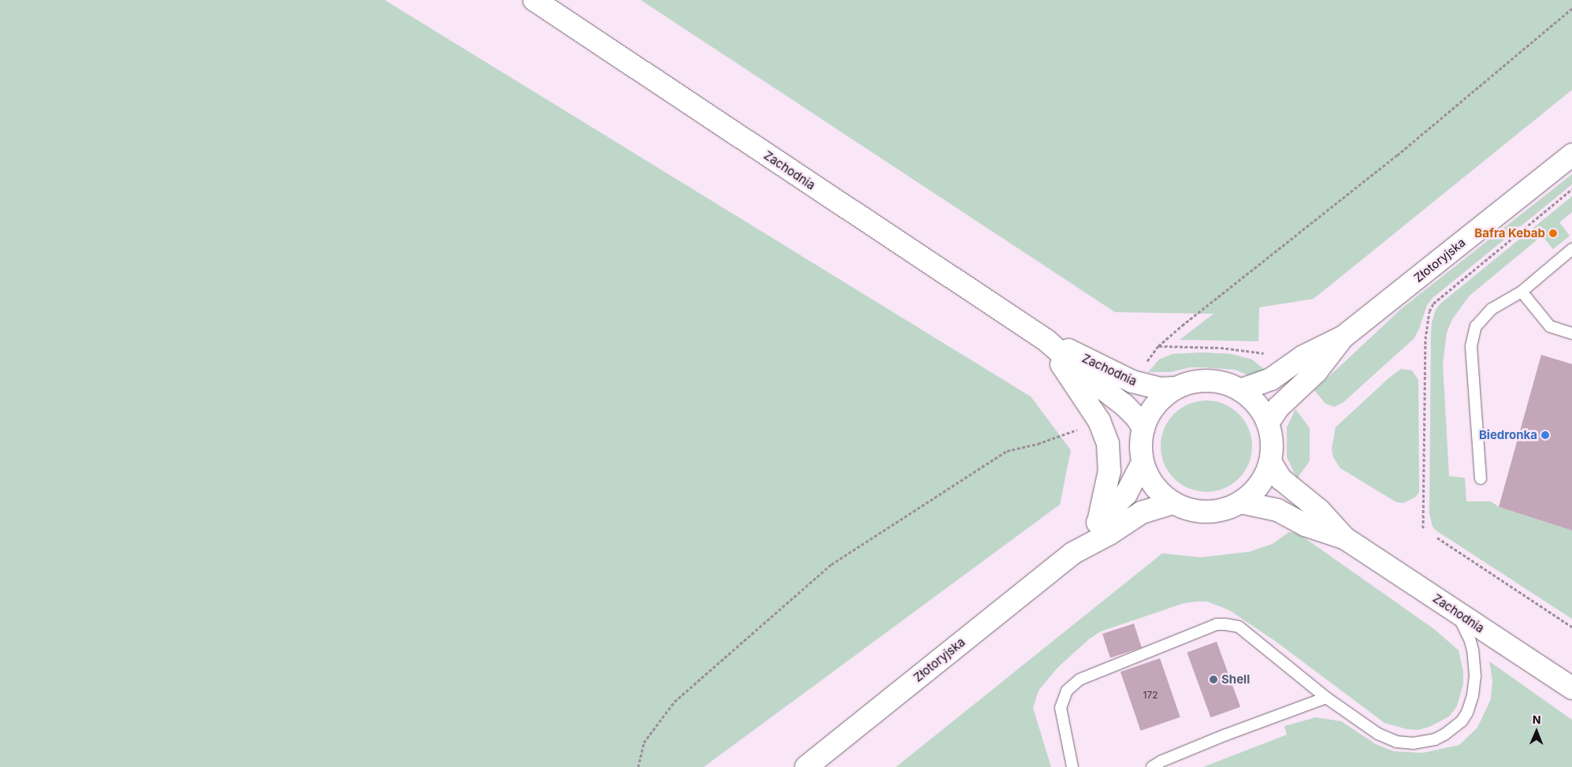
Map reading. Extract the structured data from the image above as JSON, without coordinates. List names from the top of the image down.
{
  "streets": {
    "main road": ["Zachodnia", "Złotoryjska"]
  },
  "crossings": [
    ["Zachodnia", "Złotoryjska"]
  ],
  "places": ["Bafra Kebab", "Biedronka", "Shell"],
  "house_numbers": ["172"],
  "north": "top"
}
